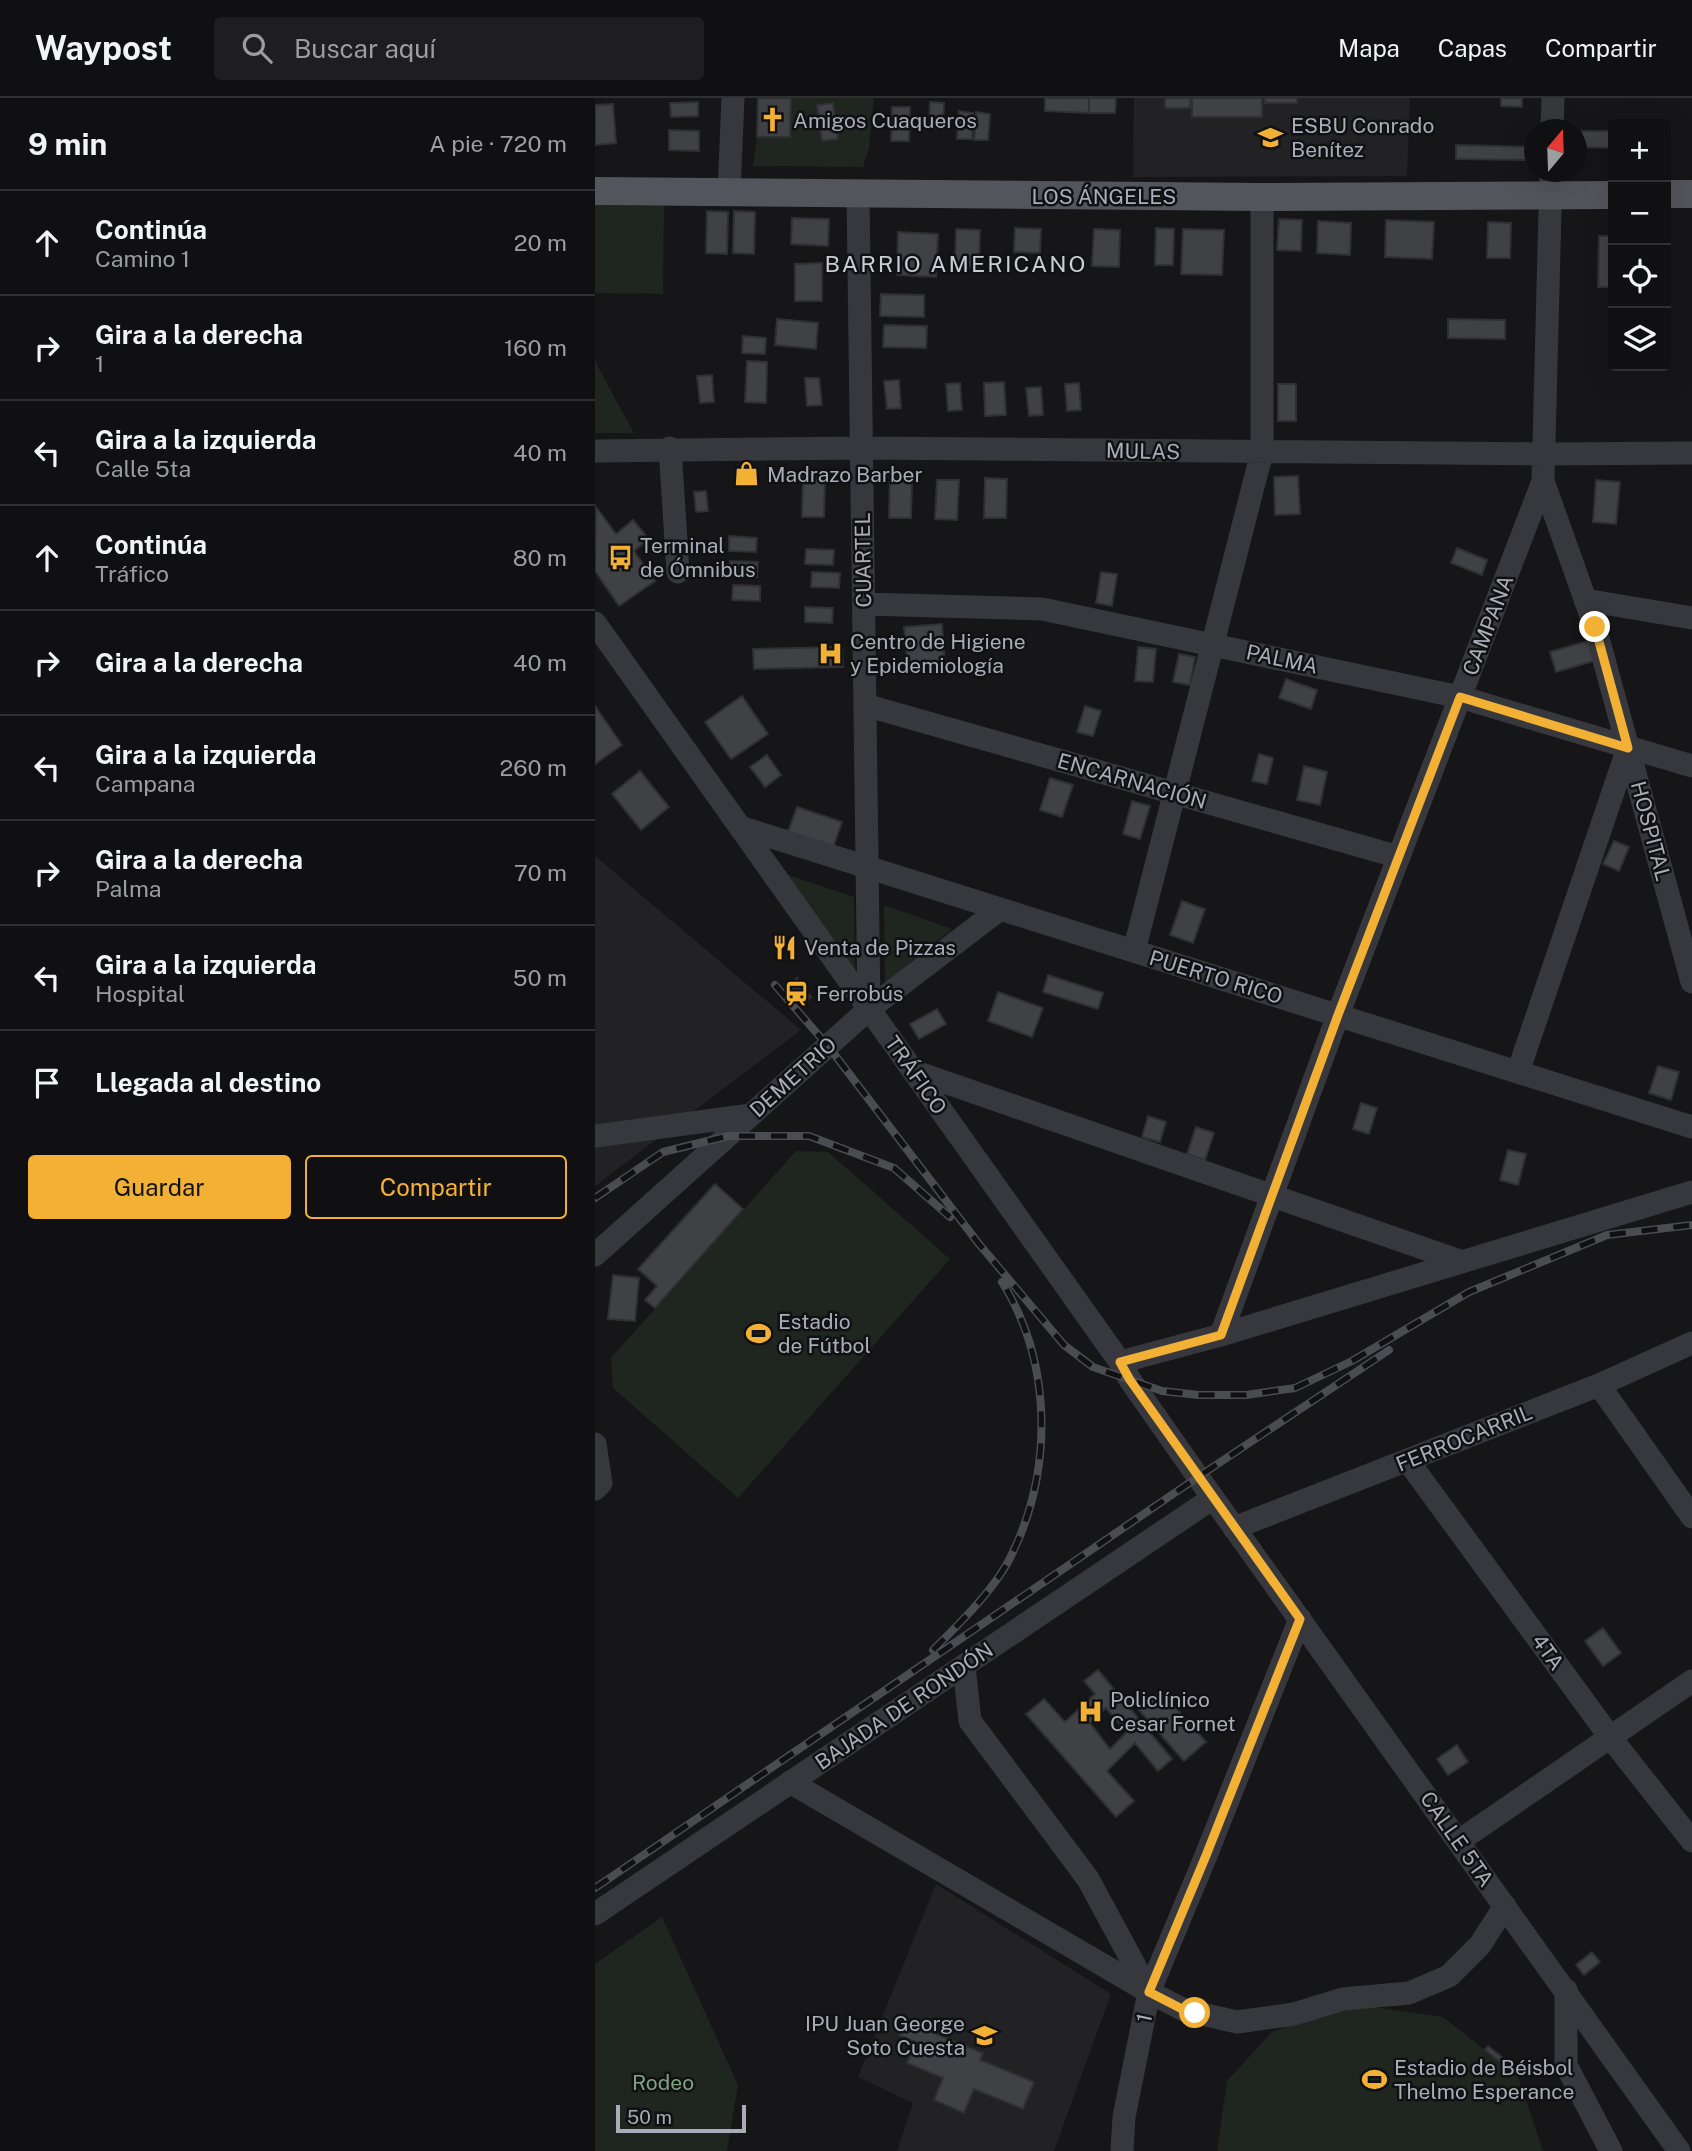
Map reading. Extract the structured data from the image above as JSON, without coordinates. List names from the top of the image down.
{
  "streets": {
    "main road": ["LOS ÁNGELES"],
    "street": [
      "MULAS",
      "CUARTEL",
      "CAMPANA",
      "PALMA",
      "ENCARNACIÓN",
      "HOSPITAL",
      "PUERTO RICO",
      "TRÁFICO",
      "DEMETRIO",
      "FERROCARRIL",
      "4TA",
      "BAJADA DE RONDÓN",
      "CALLE 5TA",
      "1"
    ]
  },
  "crossings": [
    ["LOS ÁNGELES", "CUARTEL"],
    ["LOS ÁNGELES", "CAMPANA"],
    ["MULAS", "CUARTEL"],
    ["MULAS", "CAMPANA"],
    ["CUARTEL", "PALMA"],
    ["CUARTEL", "ENCARNACIÓN"],
    ["CUARTEL", "PUERTO RICO"],
    ["CUARTEL", "TRÁFICO"],
    ["CUARTEL", "DEMETRIO"],
    ["CAMPANA", "PALMA"],
    ["CAMPANA", "ENCARNACIÓN"],
    ["CAMPANA", "HOSPITAL"],
    ["CAMPANA", "PUERTO RICO"],
    ["PALMA", "HOSPITAL"],
    ["PUERTO RICO", "TRÁFICO"],
    ["PUERTO RICO", "DEMETRIO"],
    ["TRÁFICO", "DEMETRIO"],
    ["TRÁFICO", "FERROCARRIL"],
    ["TRÁFICO", "BAJADA DE RONDÓN"],
    ["TRÁFICO", "CALLE 5TA"],
    ["FERROCARRIL", "4TA"],
    ["FERROCARRIL", "CALLE 5TA"],
    ["CALLE 5TA", "1"]
  ],
  "districts": ["BARRIO AMERICANO"],
  "parks": ["Rodeo"],
  "places": {
    "church": ["Amigos Cuaqueros"],
    "school or university": ["ESBU Conrado Benítez", "IPU Juan George Soto Cuesta"],
    "shop": ["Madrazo Barber"],
    "bus stop": ["Terminal de Ómnibus"],
    "hospital": ["Centro de Higiene y Epidemiología", "Policlínico Cesar Fornet"],
    "restaurant": ["Venta de Pizzas"],
    "station": ["Ferrobús"],
    "sports": ["Estadio de Fútbol", "Estadio de Béisbol Thelmo Esperance"]
  },
  "scale_bar": "50 m",
  "north": "top",
  "page": {
    "header": "Waypost",
    "search": "Buscar aquí",
    "nav": ["Mapa", "Capas", "Compartir"],
    "heading": ["9 min", "A pie · 720 m"],
    "map_buttons": ["+", "−"],
    "list": [
      ["Continúa", "Camino 1", "20 m"],
      ["Gira a la derecha", "1", "160 m"],
      ["Gira a la izquierda", "Calle 5ta", "40 m"],
      ["Continúa", "Tráfico", "80 m"],
      ["Gira a la derecha", "40 m"],
      ["Gira a la izquierda", "Campana", "260 m"],
      ["Gira a la derecha", "Palma", "70 m"],
      ["Gira a la izquierda", "Hospital", "50 m"],
      "Llegada al destino"
    ],
    "buttons": ["Guardar", "Compartir"],
    "scale": "50 m"
  }
}
